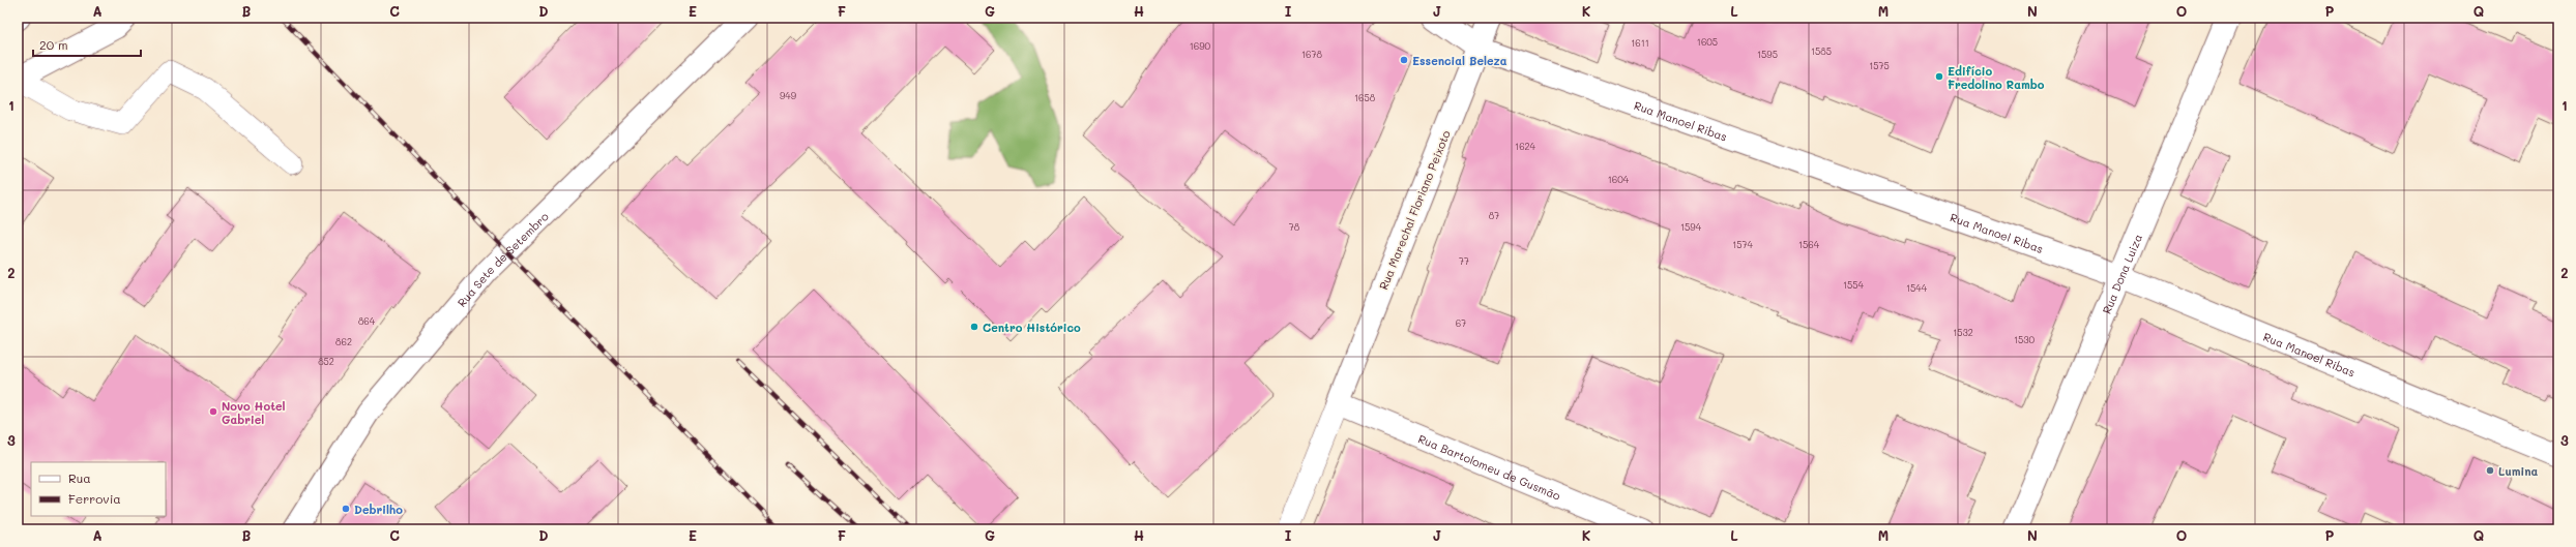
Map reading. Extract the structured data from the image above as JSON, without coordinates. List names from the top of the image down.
{
  "streets": {
    "street": [
      "Rua Manoel Ribas",
      "Rua Marechal Floriano Peixoto",
      "Rua Sete de Setembro",
      "Rua Dona Luiza",
      "Rua Bartolomeu de Gusmão"
    ]
  },
  "crossings": [
    ["Rua Manoel Ribas", "Rua Marechal Floriano Peixoto"],
    ["Rua Manoel Ribas", "Rua Dona Luiza"],
    ["Rua Marechal Floriano Peixoto", "Rua Bartolomeu de Gusmão"]
  ],
  "places": [
    "Essencial Beleza",
    "Edifício Fredolino Rambo",
    "Centro Histórico",
    "Novo Hotel Gabriel",
    "Lumina",
    "Debrilho"
  ],
  "house_numbers": [
    "1605",
    "1611",
    "1690",
    "1585",
    "1678",
    "1595",
    "1575",
    "949",
    "1658",
    "1624",
    "1604",
    "87",
    "78",
    "1594",
    "1574",
    "1564",
    "77",
    "1554",
    "1544",
    "864",
    "67",
    "1532",
    "1530",
    "862",
    "852"
  ],
  "legend": ["Rua", "Ferrovia"],
  "scale_bar": "20 m",
  "grid": {
    "columns": [
      "A",
      "B",
      "C",
      "D",
      "E",
      "F",
      "G",
      "H",
      "I",
      "J",
      "K",
      "L",
      "M",
      "N",
      "O",
      "P",
      "Q"
    ],
    "rows": ["1", "2", "3"]
  }
}
